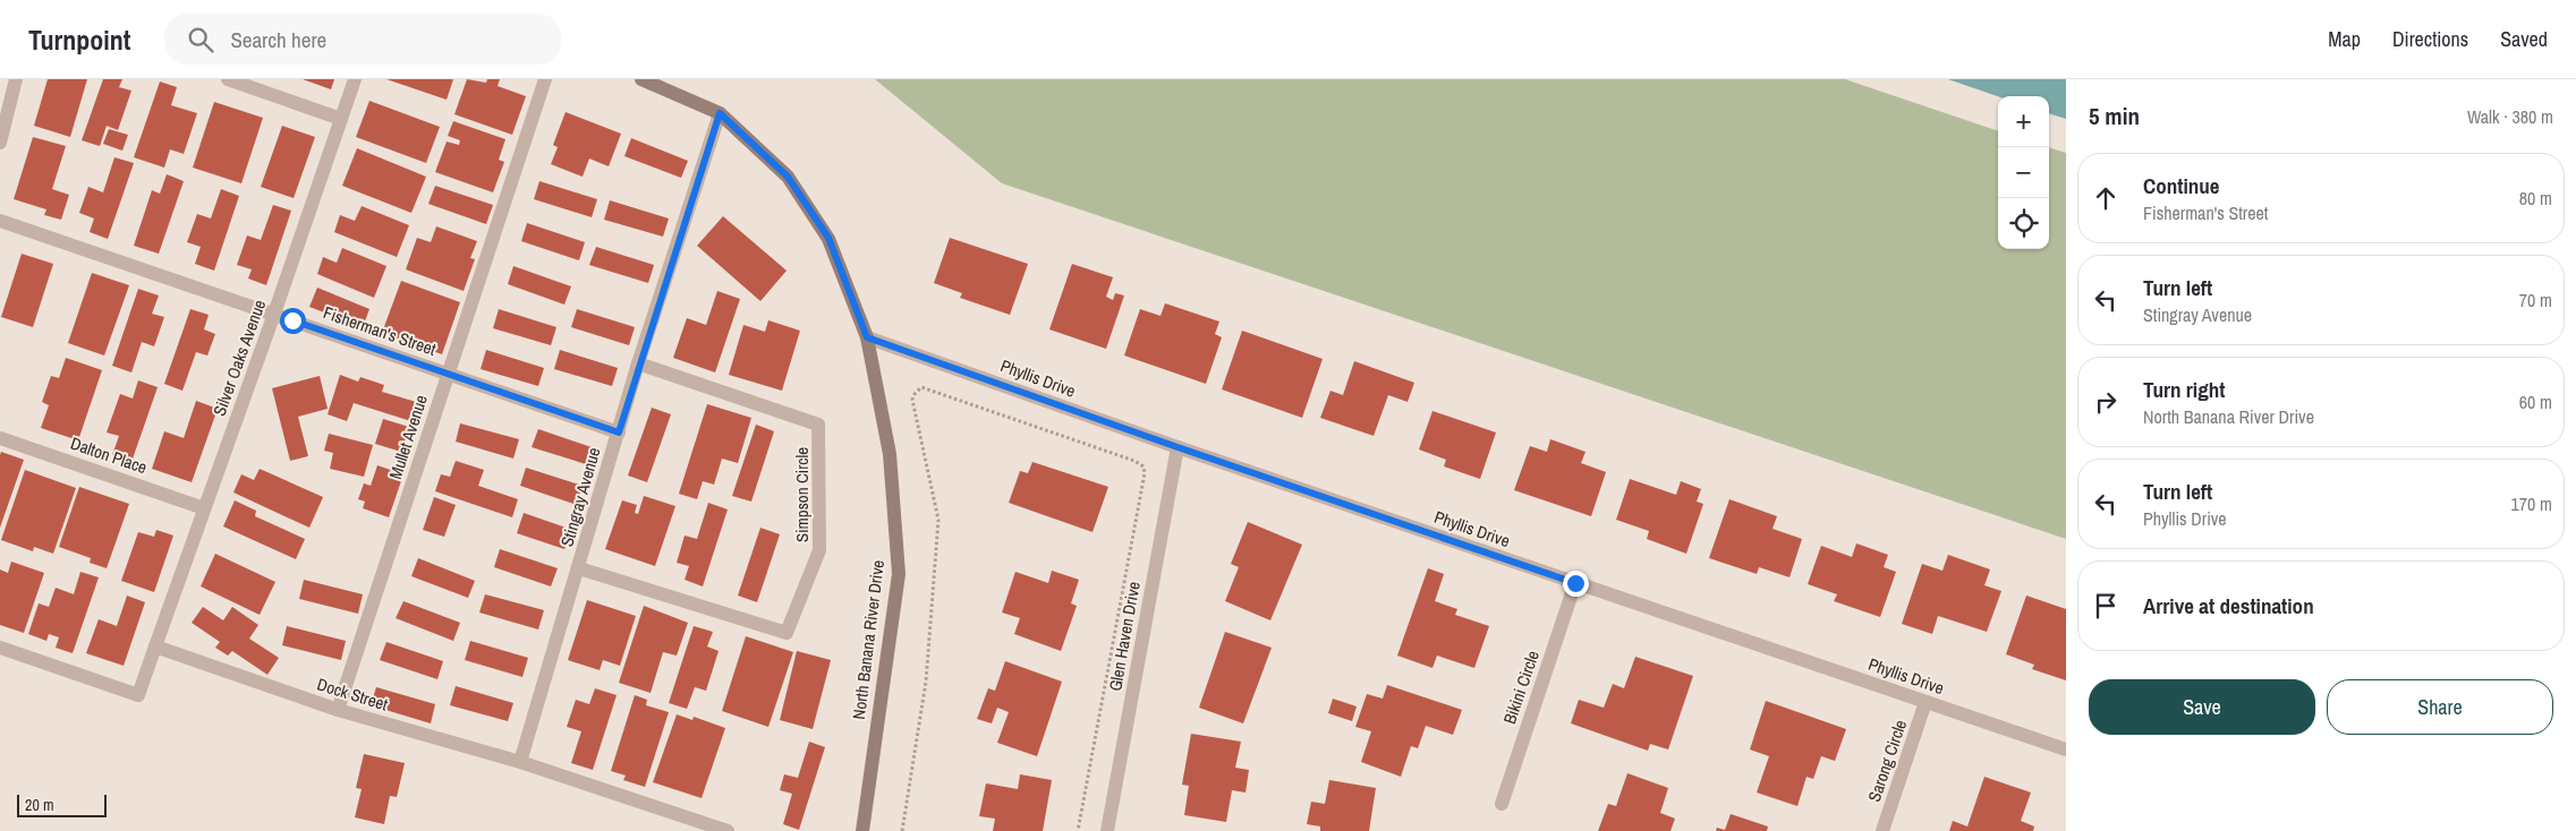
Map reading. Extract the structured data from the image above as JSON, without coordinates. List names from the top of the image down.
{
  "streets": {
    "street": [
      "Fisherman's Street",
      "Silver Oaks Avenue",
      "Phyllis Drive",
      "Mullet Avenue",
      "Dalton Place",
      "Simpson Circle",
      "Stingray Avenue",
      "Glen Haven Drive",
      "North Banana River Drive",
      "Bikini Circle",
      "Dock Street",
      "Sarong Circle"
    ]
  },
  "crossings": [
    ["Fisherman's Street", "Silver Oaks Avenue"],
    ["Fisherman's Street", "Mullet Avenue"],
    ["Fisherman's Street", "Stingray Avenue"],
    ["Silver Oaks Avenue", "Dalton Place"],
    ["Silver Oaks Avenue", "Dock Street"],
    ["Phyllis Drive", "Glen Haven Drive"],
    ["Phyllis Drive", "North Banana River Drive"],
    ["Phyllis Drive", "Bikini Circle"],
    ["Phyllis Drive", "Sarong Circle"],
    ["Mullet Avenue", "Dock Street"],
    ["Simpson Circle", "Stingray Avenue"],
    ["Stingray Avenue", "North Banana River Drive"],
    ["Stingray Avenue", "Dock Street"]
  ],
  "scale_bar": "20 m",
  "page": {
    "header": "Turnpoint",
    "search": "Search here",
    "nav": ["Map", "Directions", "Saved"],
    "heading": ["5 min", "Walk · 380 m"],
    "map_buttons": ["+", "−"],
    "list": [
      ["Continue", "Fisherman's Street", "80 m"],
      ["Turn left", "Stingray Avenue", "70 m"],
      ["Turn right", "North Banana River Drive", "60 m"],
      ["Turn left", "Phyllis Drive", "170 m"],
      "Arrive at destination"
    ],
    "buttons": ["Save", "Share"],
    "scale": "20 m"
  }
}
